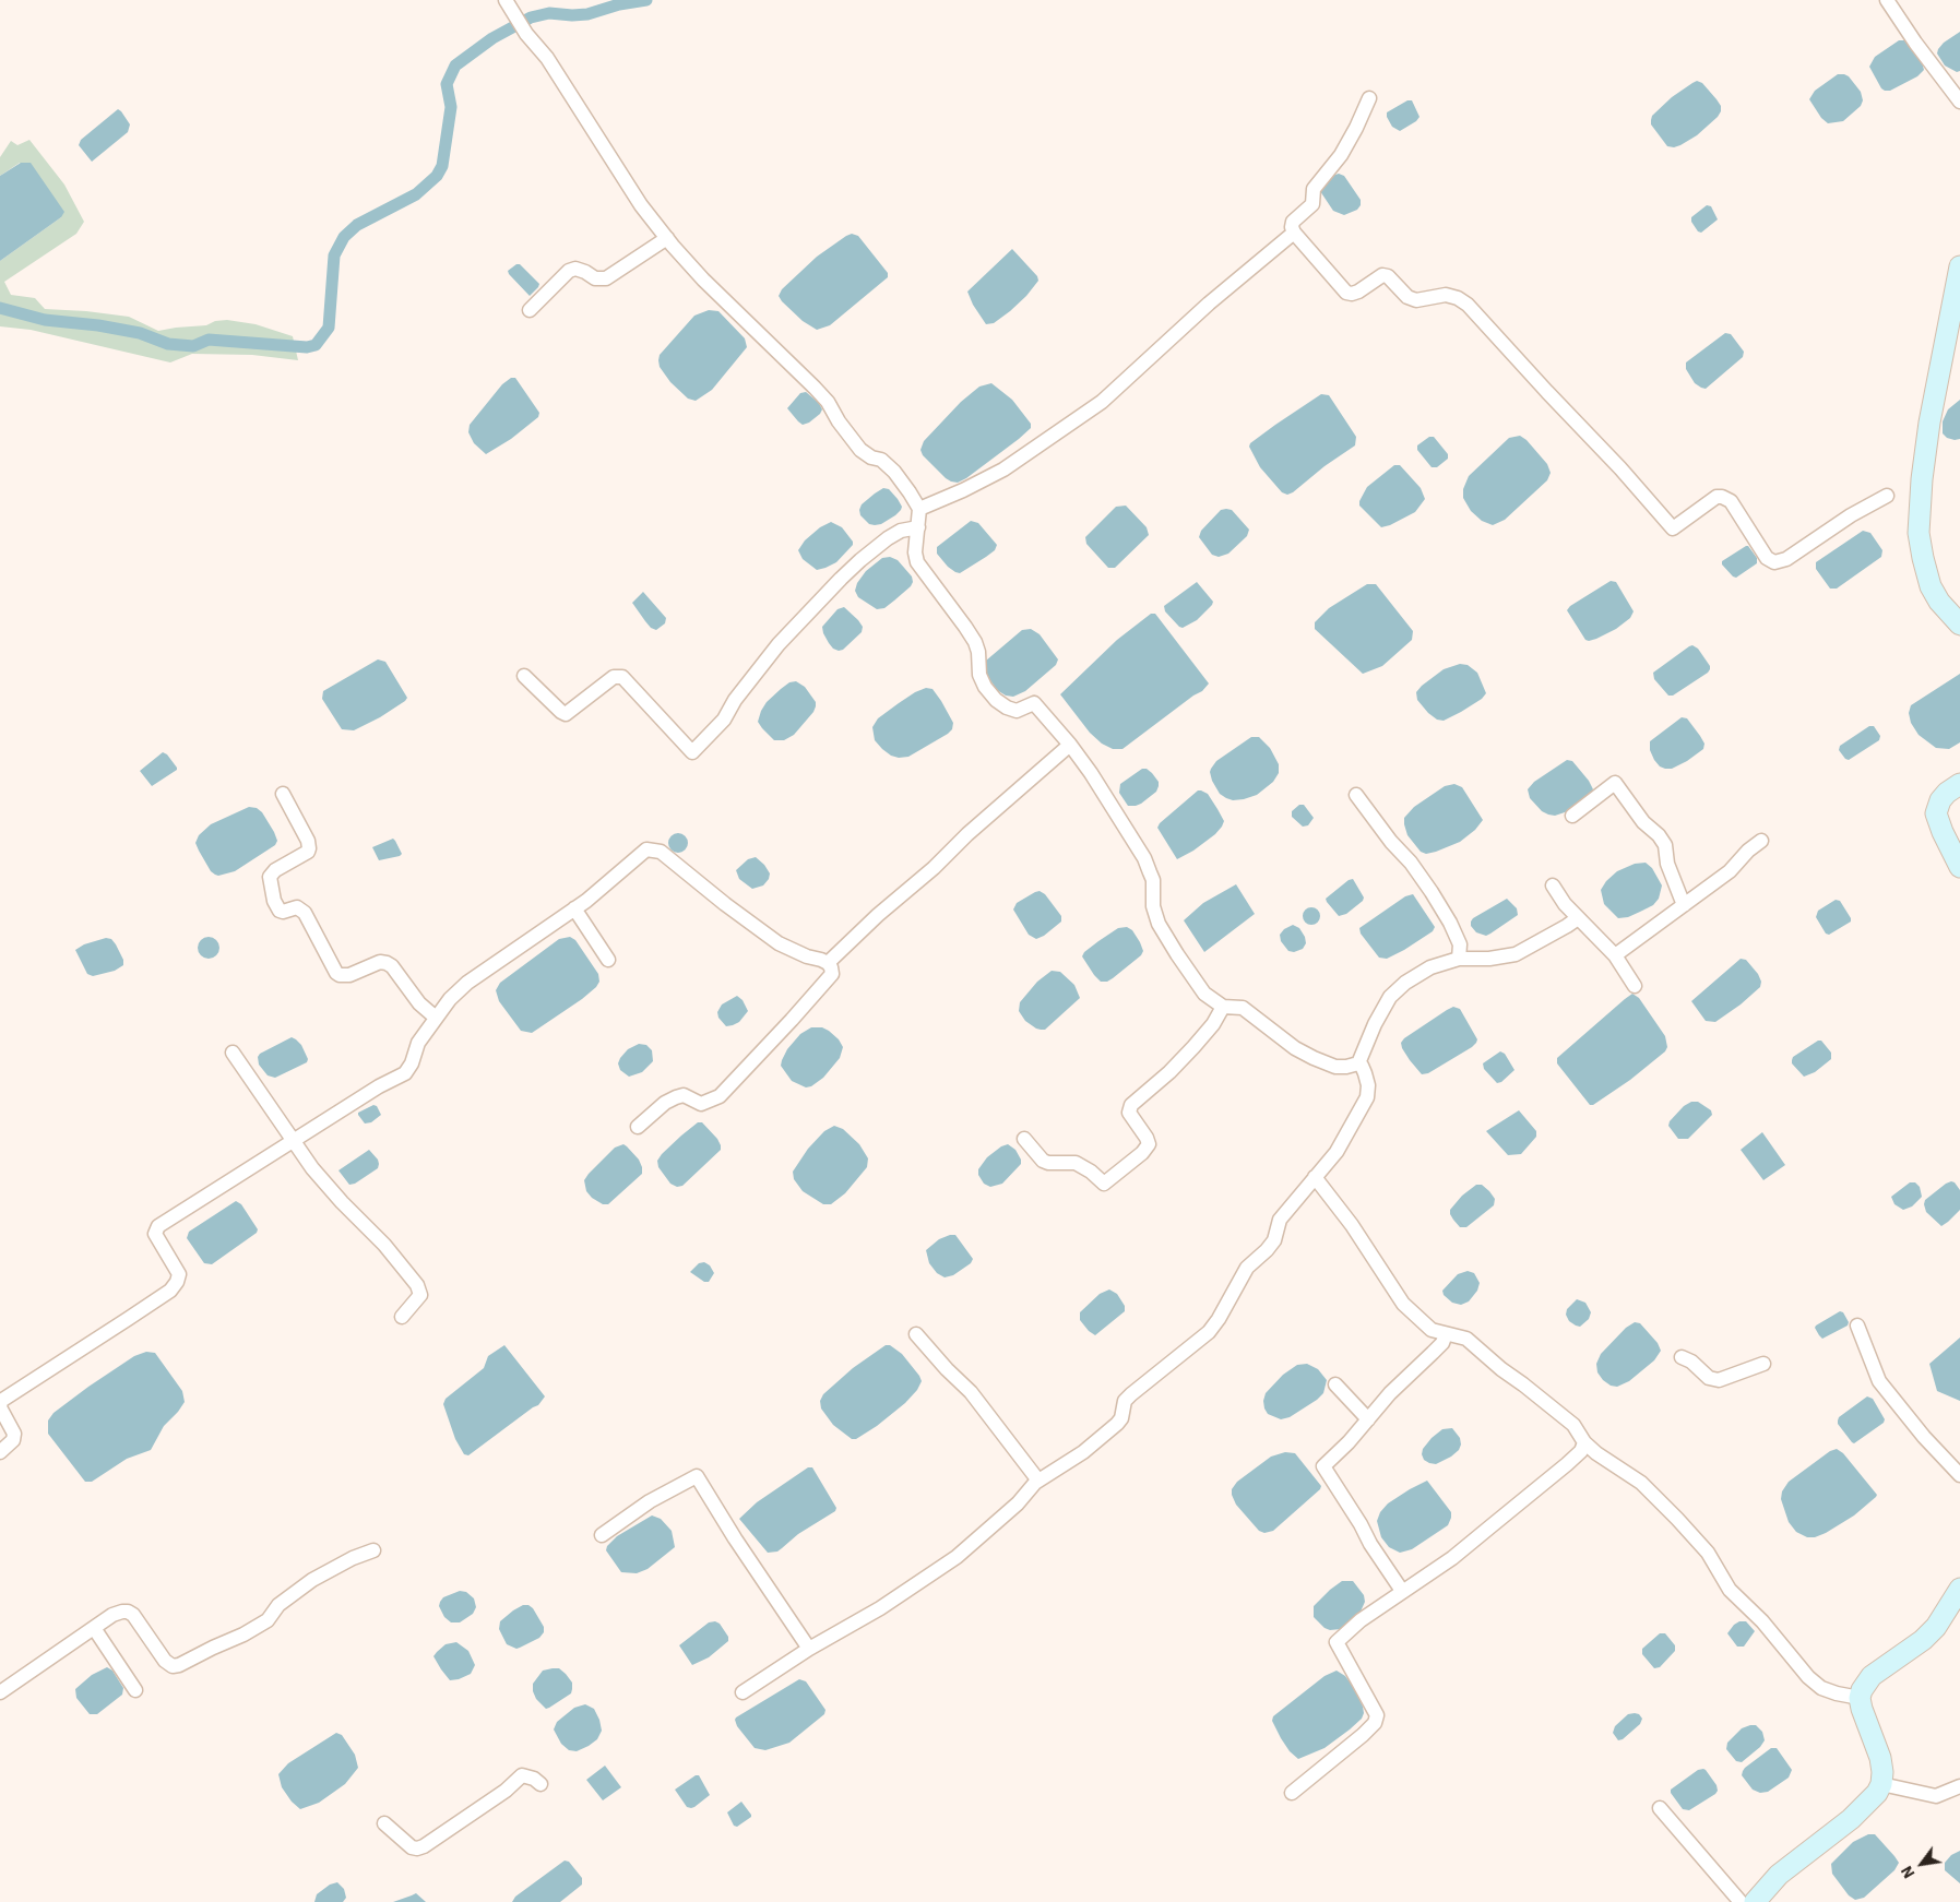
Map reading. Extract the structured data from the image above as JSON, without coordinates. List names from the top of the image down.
{
  "north": "bottom left"
}
